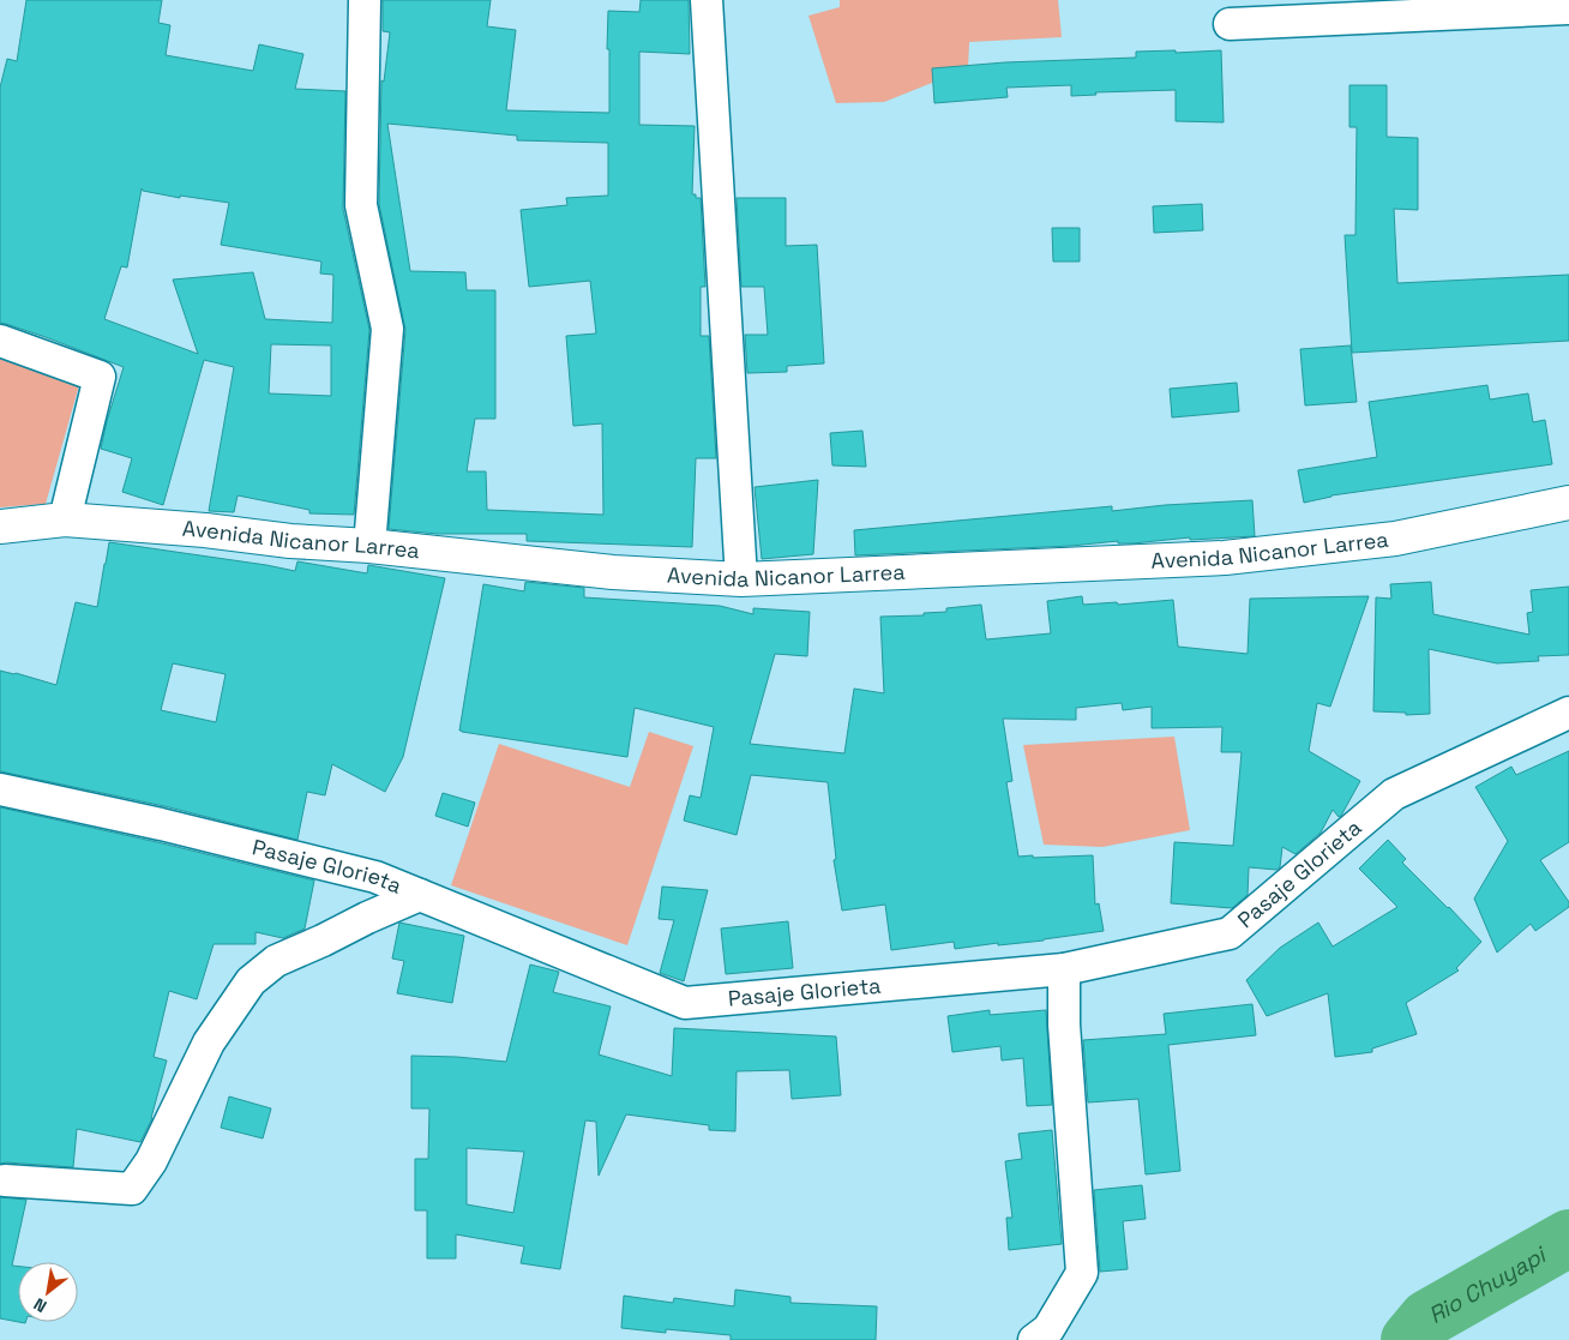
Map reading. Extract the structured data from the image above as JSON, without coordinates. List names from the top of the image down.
{
  "streets": {
    "main road": ["Avenida Nicanor Larrea"],
    "street": ["Pasaje Glorieta"]
  },
  "water": ["Rio Chuyapi"],
  "north": "bottom left"
}
